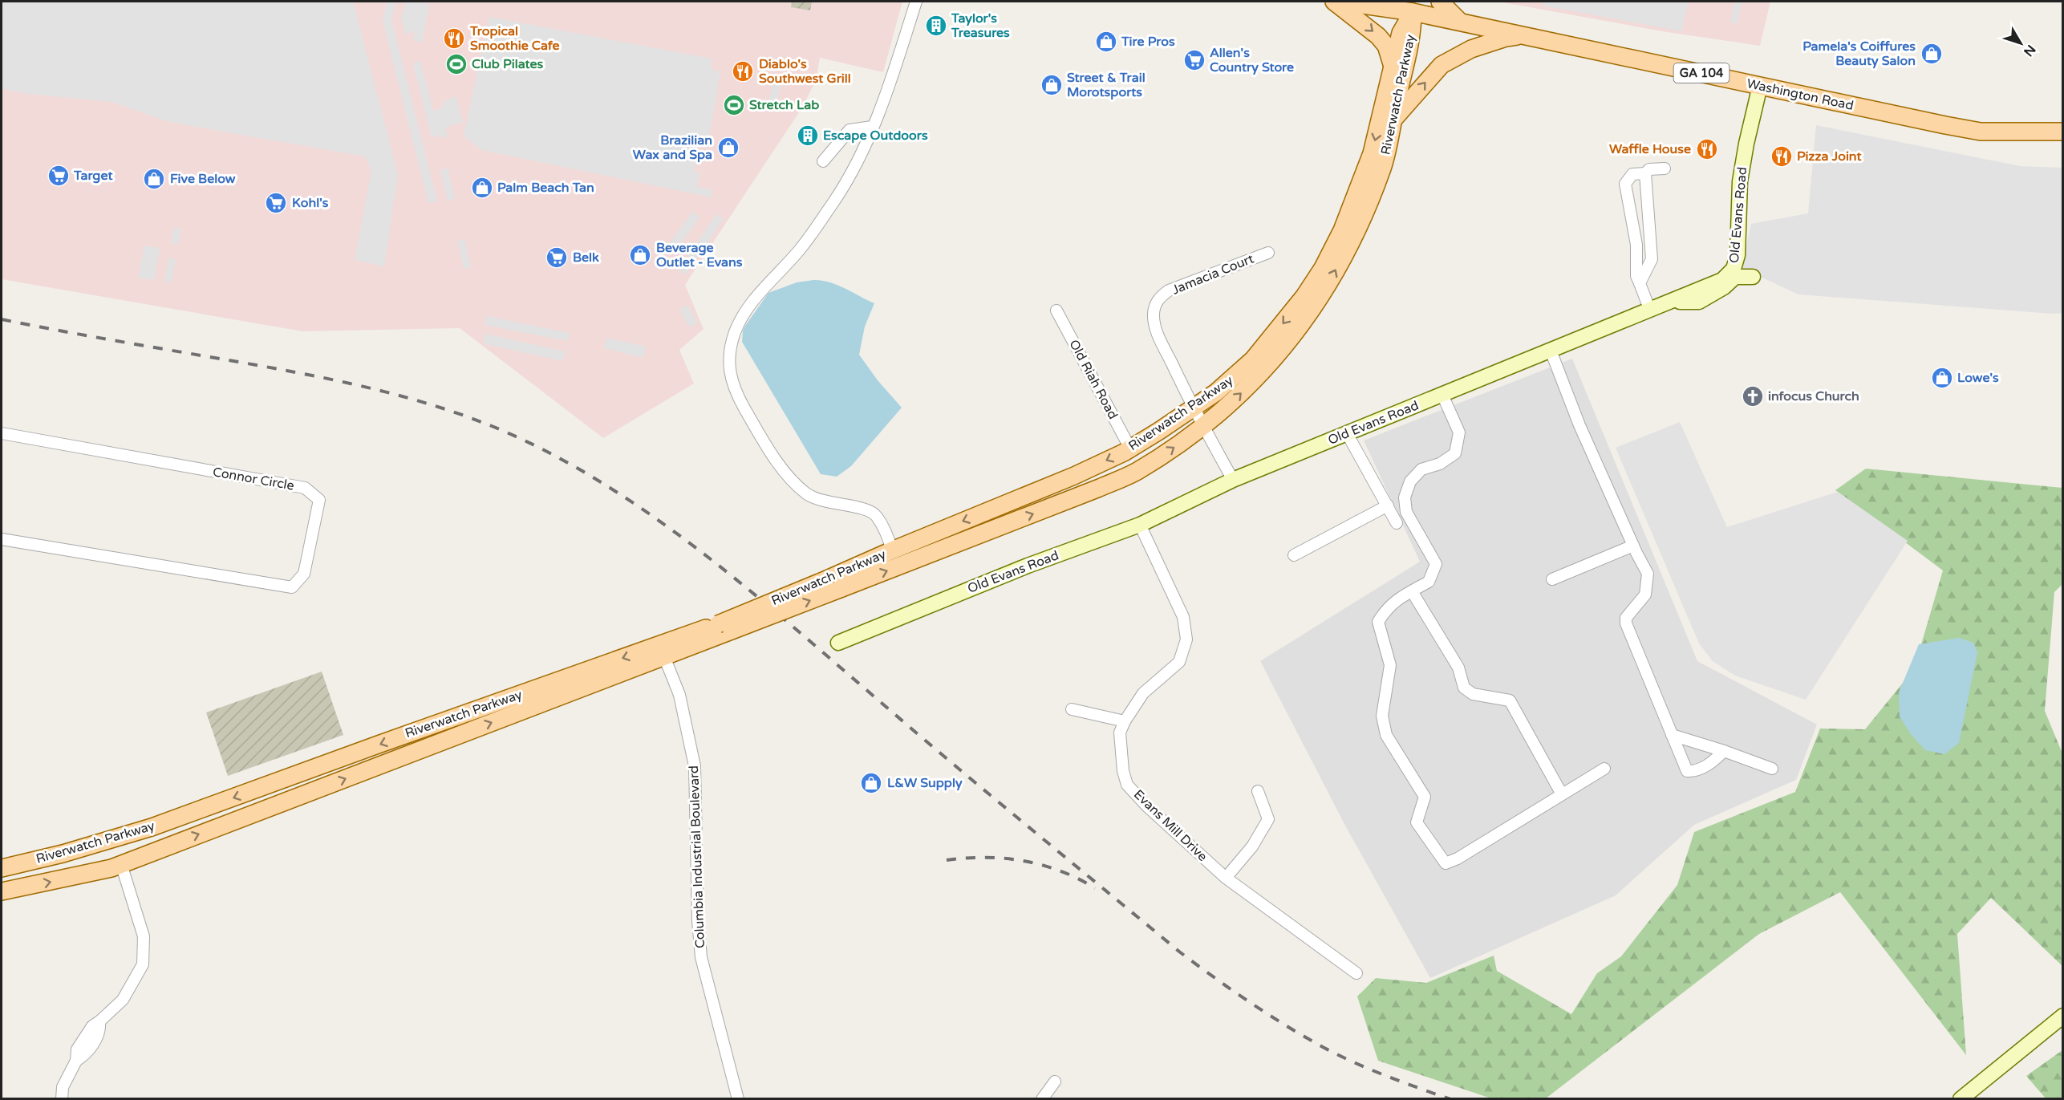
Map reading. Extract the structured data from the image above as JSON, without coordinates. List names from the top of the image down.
{
  "streets": {
    "main road": ["GA 104", "Riverwatch Parkway", "Washington Road"],
    "street": [
      "Old Evans Road",
      "Jamacia Court",
      "Old Riah Road",
      "Connor Circle",
      "Evans Mill Drive",
      "Columbia Industrial Boulevard"
    ]
  },
  "crossings": [
    ["Riverwatch Parkway", "Washington Road"],
    ["Riverwatch Parkway", "Jamacia Court"],
    ["Riverwatch Parkway", "Old Riah Road"],
    ["Riverwatch Parkway", "Columbia Industrial Boulevard"],
    ["Washington Road", "Old Evans Road"],
    ["Old Evans Road", "Jamacia Court"],
    ["Old Evans Road", "Evans Mill Drive"]
  ],
  "places": {
    "building": ["Taylor's Treasures", "Escape Outdoors"],
    "restaurant": [
      "Tropical Smoothie Cafe",
      "Diablo's Southwest Grill",
      "Waffle House",
      "Pizza Joint"
    ],
    "shop": [
      "Tire Pros",
      "Pamela's Coiffures Beauty Salon",
      "Street & Trail Morotsports",
      "Brazilian Wax and Spa",
      "Five Below",
      "Palm Beach Tan",
      "Beverage Outlet - Evans",
      "Lowe's",
      "L&W Supply"
    ],
    "supermarket": [
      "Allen's Country Store",
      "Target",
      "Kohl's",
      "Belk"
    ],
    "sports": ["Club Pilates", "Stretch Lab"],
    "church": ["infocus Church"]
  },
  "north": "bottom right"
}
